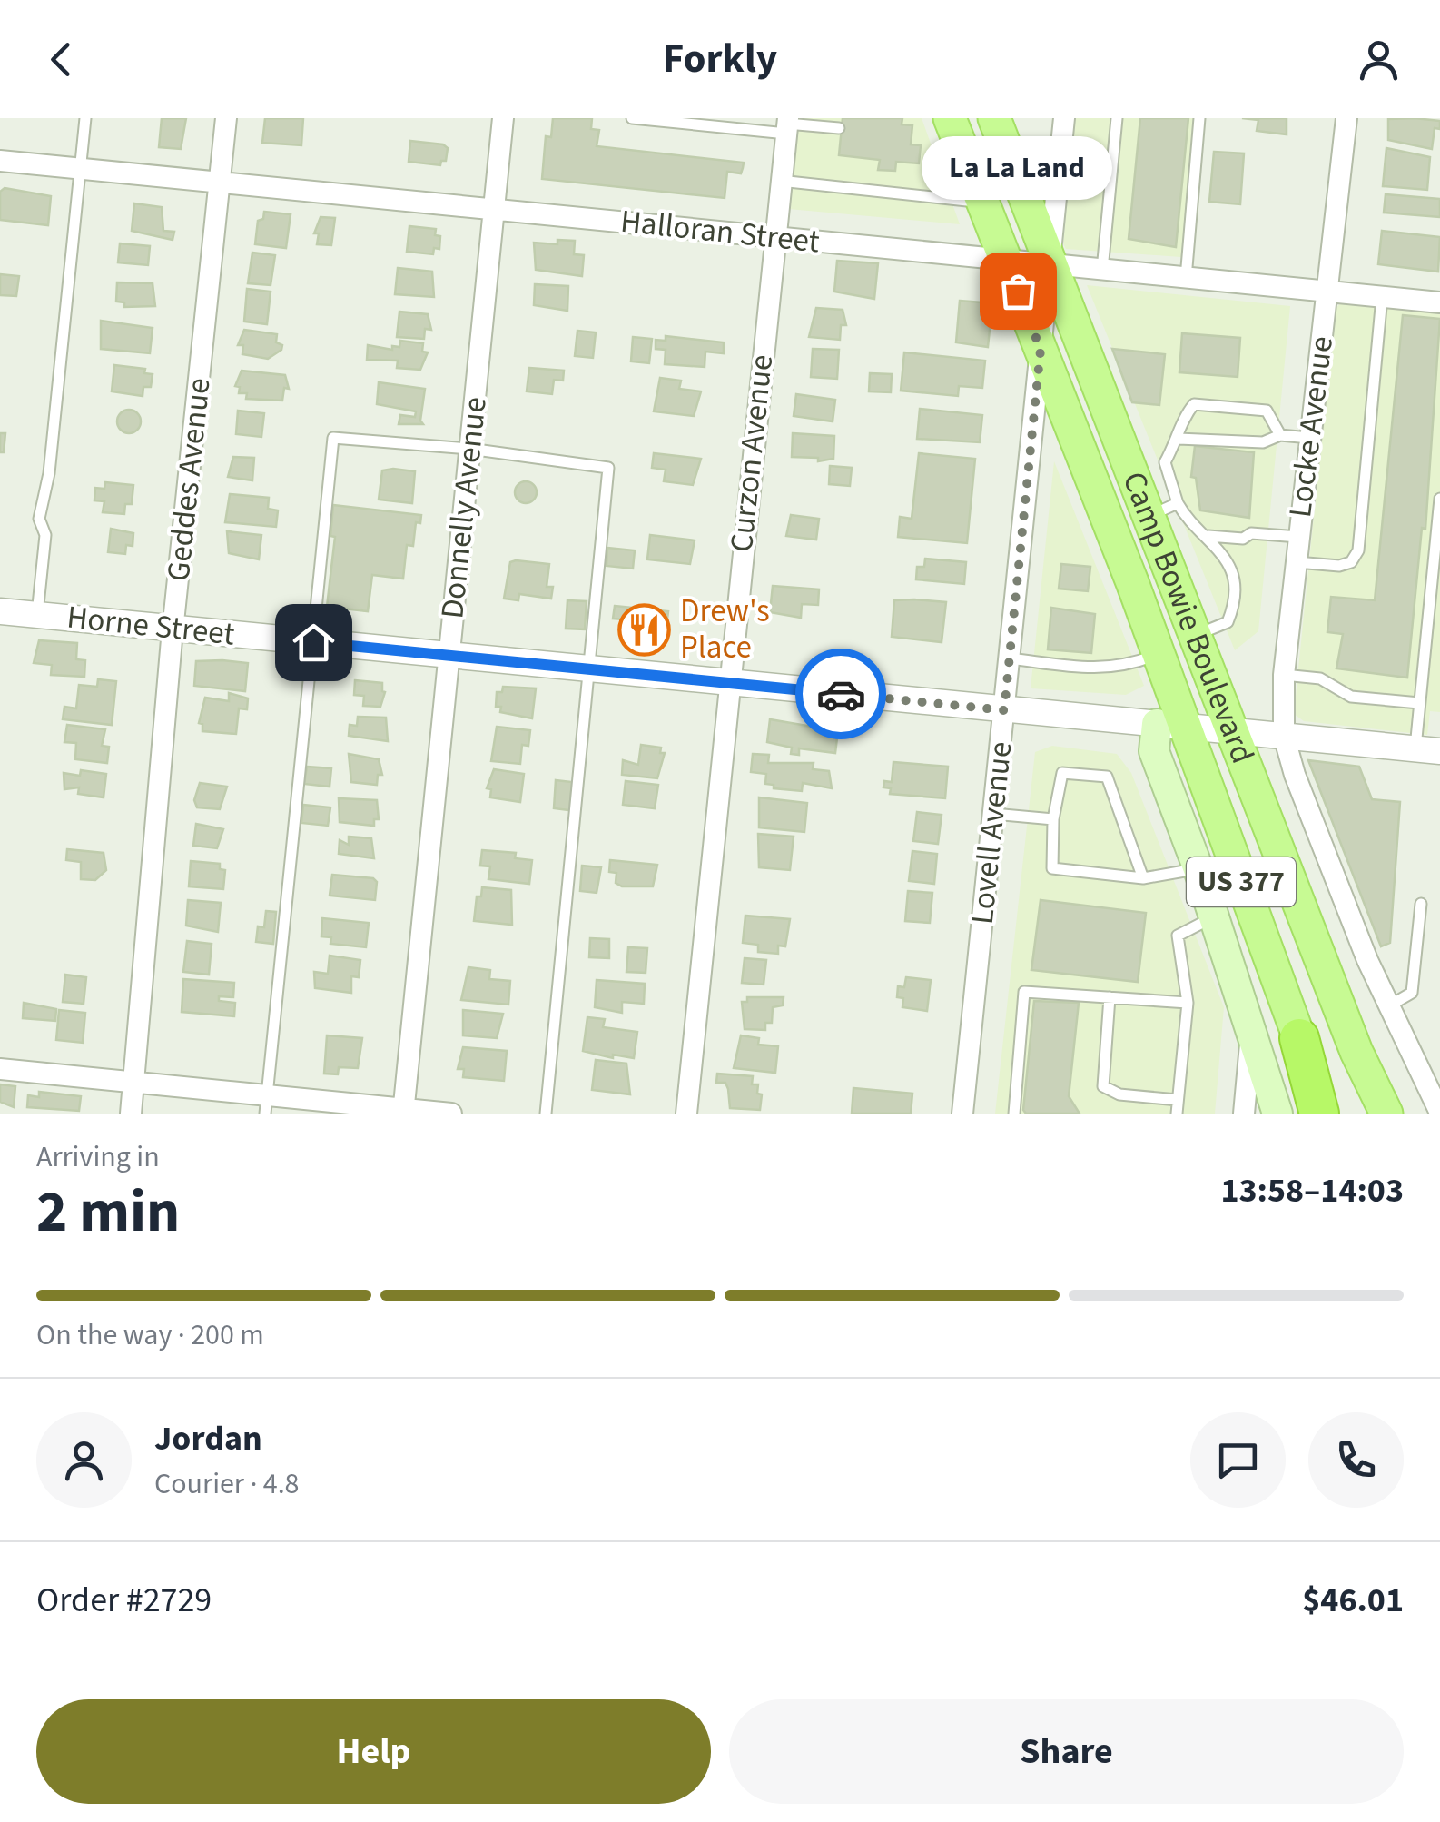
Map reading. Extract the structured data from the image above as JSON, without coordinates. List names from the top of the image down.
{
  "streets": {
    "highway": ["US 377"],
    "main road": ["Camp Bowie Boulevard"],
    "street": [
      "Halloran Street",
      "Locke Avenue",
      "Curzon Avenue",
      "Geddes Avenue",
      "Donnelly Avenue",
      "Horne Street",
      "Lovell Avenue"
    ]
  },
  "crossings": [
    ["Halloran Street", "Locke Avenue"],
    ["Halloran Street", "Curzon Avenue"],
    ["Halloran Street", "Geddes Avenue"],
    ["Halloran Street", "Donnelly Avenue"],
    ["Halloran Street", "Camp Bowie Boulevard"],
    ["Halloran Street", "Lovell Avenue"],
    ["Locke Avenue", "Horne Street"],
    ["Curzon Avenue", "Horne Street"],
    ["Geddes Avenue", "Horne Street"],
    ["Donnelly Avenue", "Horne Street"],
    ["Camp Bowie Boulevard", "Horne Street"],
    ["Camp Bowie Boulevard", "Lovell Avenue"],
    ["Camp Bowie Boulevard", "US 377"],
    ["Horne Street", "Lovell Avenue"]
  ],
  "places": {
    "other": ["La La Land"],
    "restaurant": ["Drew's Place"]
  },
  "page": {
    "header": "Forkly",
    "bubble": "La La Land",
    "heading": ["2 min", "Arriving in", "13:58–14:03"],
    "panel": [
      "Jordan",
      "Courier · 4.8",
      "Order #2729",
      "$46.01"
    ],
    "bar": "On the way · 200 m",
    "buttons": ["Help", "Share"]
  }
}
